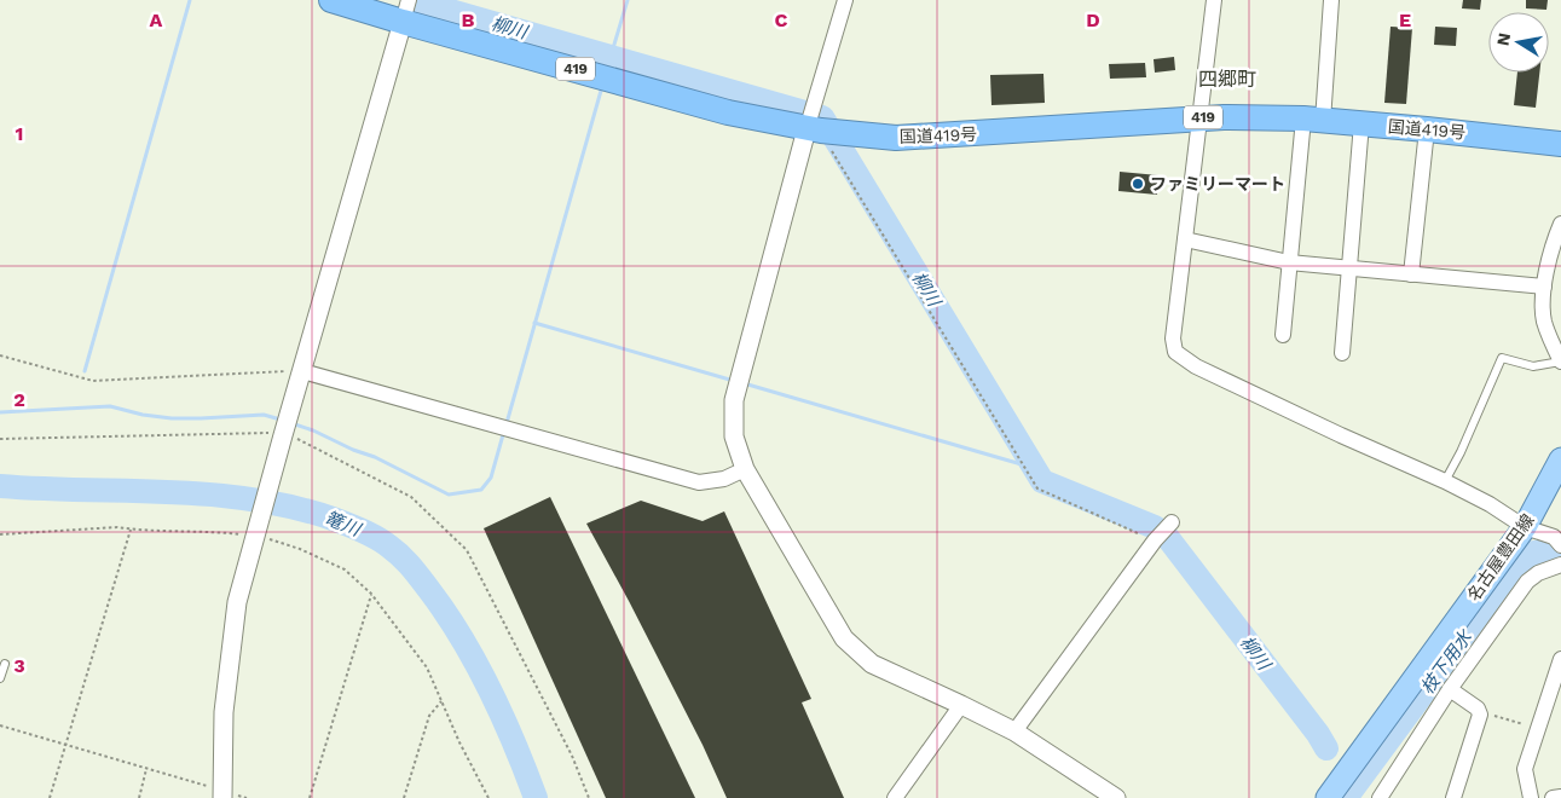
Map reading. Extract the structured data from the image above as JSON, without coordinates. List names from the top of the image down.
{
  "streets": {
    "highway": ["419", "国道419号"],
    "main road": ["名古屋豊田線"]
  },
  "districts": ["四郷町"],
  "water": ["柳川", "篭川", "枝下用水"],
  "places": ["ファミリーマート"],
  "north": "left",
  "grid": {
    "columns": [
      "A",
      "B",
      "C",
      "D",
      "E"
    ],
    "rows": ["1", "2", "3"]
  }
}
